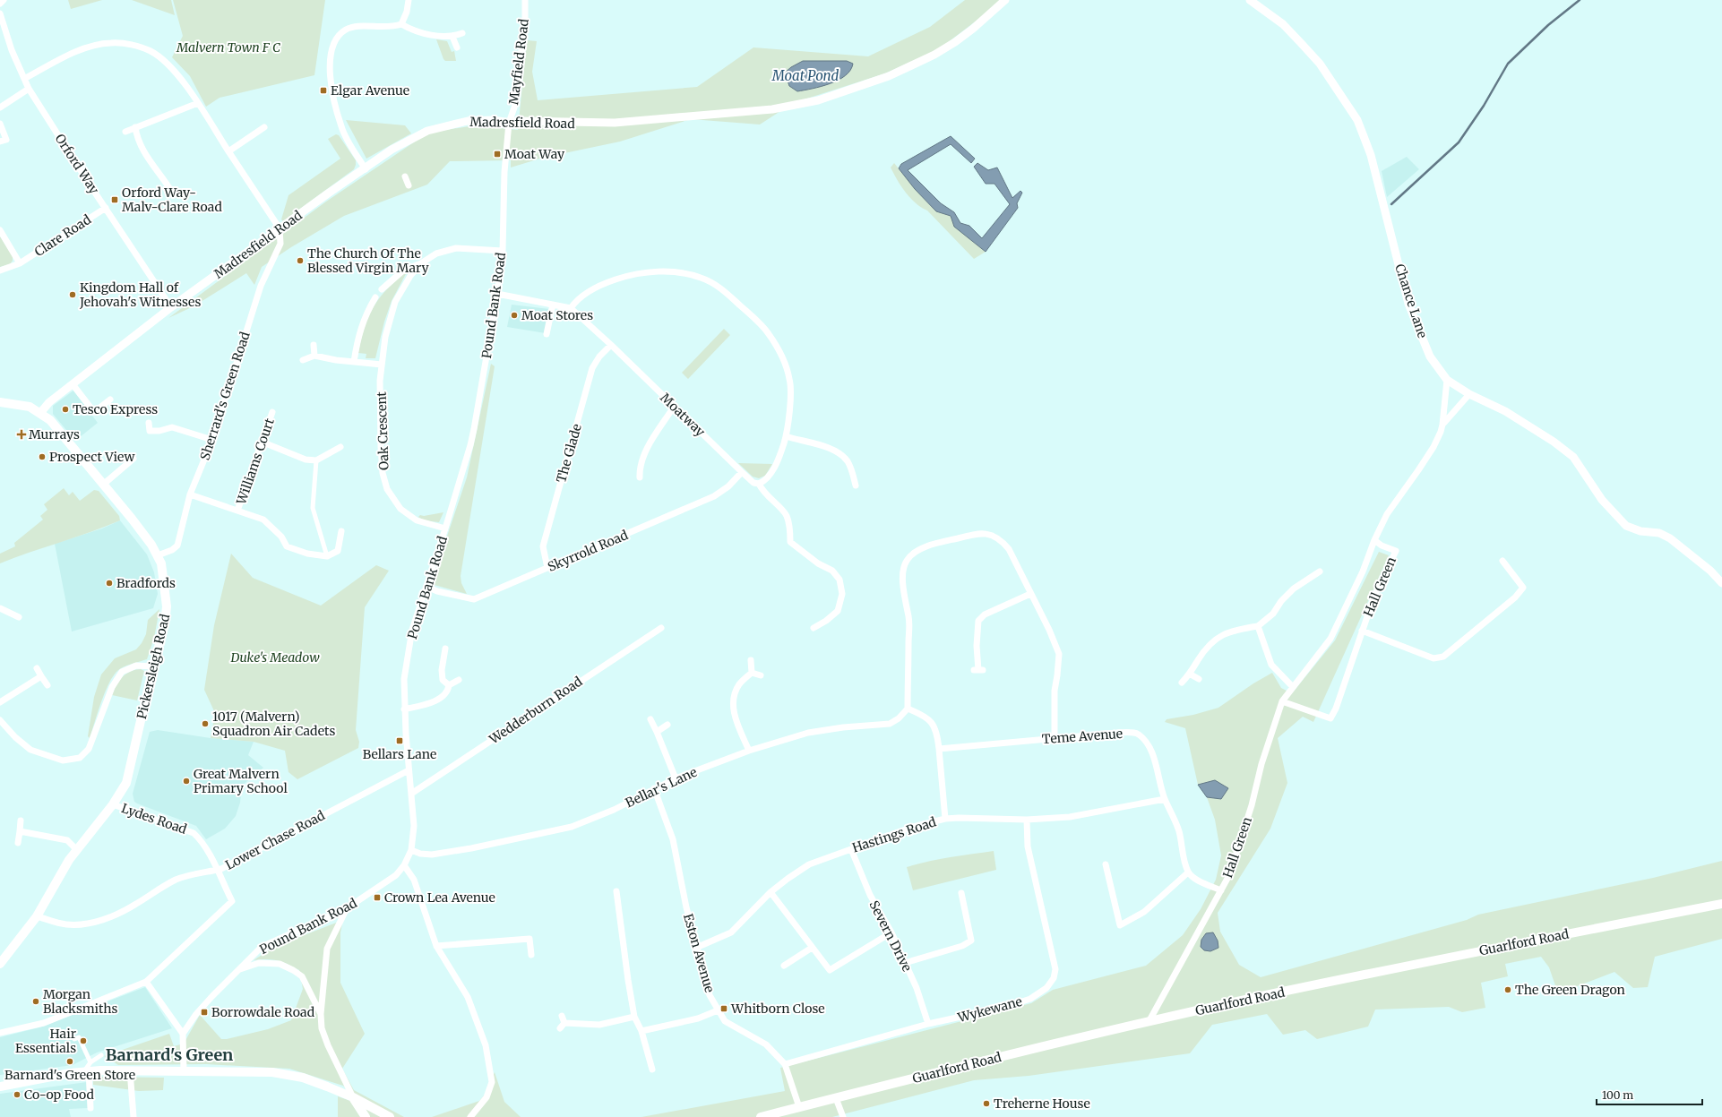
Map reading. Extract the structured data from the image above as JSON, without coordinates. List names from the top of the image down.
{
  "streets": {
    "main road": ["Pickersleigh Road", "Guarlford Road"],
    "street": [
      "Mayfield Road",
      "Madresfield Road",
      "Orford Way",
      "Clare Road",
      "Chance Lane",
      "Pound Bank Road",
      "Sherrard's Green Road",
      "Moatway",
      "Oak Crescent",
      "The Glade",
      "Williams Court",
      "Skyrrold Road",
      "Hall Green",
      "Wedderburn Road",
      "Teme Avenue",
      "Bellar's Lane",
      "Lydes Road",
      "Hastings Road",
      "Lower Chase Road",
      "Severn Drive",
      "Eston Avenue",
      "Wykewane"
    ]
  },
  "crossings": [
    ["Mayfield Road", "Madresfield Road"],
    ["Mayfield Road", "Pound Bank Road"],
    ["Madresfield Road", "Orford Way"],
    ["Madresfield Road", "Pound Bank Road"],
    ["Madresfield Road", "Sherrard's Green Road"],
    ["Madresfield Road", "Pickersleigh Road"],
    ["Orford Way", "Clare Road"],
    ["Chance Lane", "Hall Green"],
    ["Pound Bank Road", "Oak Crescent"],
    ["Pound Bank Road", "Skyrrold Road"],
    ["Pound Bank Road", "Wedderburn Road"],
    ["Pound Bank Road", "Bellar's Lane"],
    ["Pound Bank Road", "Lower Chase Road"],
    ["Sherrard's Green Road", "Pickersleigh Road"],
    ["Moatway", "The Glade"],
    ["Moatway", "Skyrrold Road"],
    ["The Glade", "Skyrrold Road"],
    ["Hall Green", "Guarlford Road"],
    ["Pickersleigh Road", "Lydes Road"],
    ["Pickersleigh Road", "Lower Chase Road"],
    ["Teme Avenue", "Hastings Road"],
    ["Bellar's Lane", "Eston Avenue"],
    ["Lydes Road", "Lower Chase Road"],
    ["Hastings Road", "Severn Drive"],
    ["Hastings Road", "Eston Avenue"],
    ["Hastings Road", "Wykewane"],
    ["Severn Drive", "Wykewane"],
    ["Guarlford Road", "Eston Avenue"],
    ["Eston Avenue", "Wykewane"]
  ],
  "districts": ["Barnard's Green"],
  "water": ["Moat Pond"],
  "parks": ["Malvern Town F C", "Duke's Meadow"],
  "places": {
    "transit": [
      "Elgar Avenue",
      "Moat Way",
      "Orford Way- Malv-Clare Road",
      "Bellars Lane",
      "Crown Lea Avenue",
      "Whitborn Close",
      "Borrowdale Road"
    ],
    "other": [
      "The Church Of The Blessed Virgin Mary",
      "Kingdom Hall of Jehovah's Witnesses",
      "Moat Stores",
      "Tesco Express",
      "Prospect View",
      "Bradfords",
      "1017 (Malvern) Squadron Air Cadets",
      "Great Malvern Primary School",
      "The Green Dragon",
      "Morgan Blacksmiths",
      "Hair Essentials",
      "Barnard's Green Store",
      "Co-op Food",
      "Treherne House"
    ],
    "health": ["Murrays"]
  },
  "scale_bar": "100 m"
}
